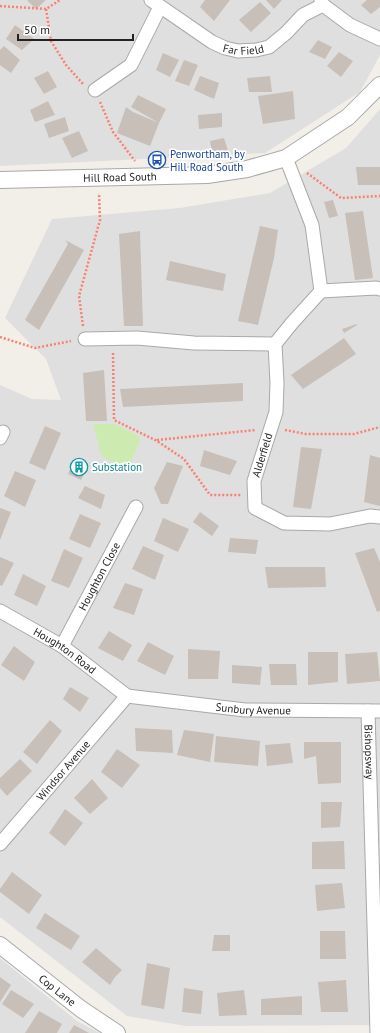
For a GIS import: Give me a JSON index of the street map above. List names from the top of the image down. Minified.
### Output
{"streets":{"street":["Far Field","Hill Road South","Alderfield","Houghton Close","Houghton Road","Sunbury Avenue","Bishopsway","Windsor Avenue","Cop Lane"]},"crossings":[["Houghton Close","Houghton Road"],["Houghton Road","Sunbury Avenue"],["Houghton Road","Windsor Avenue"],["Sunbury Avenue","Bishopsway"],["Sunbury Avenue","Windsor Avenue"]],"places":{"bus stop":["Penwortham, by Hill Road South"],"building":["Substation"]},"scale_bar":"50 m"}
